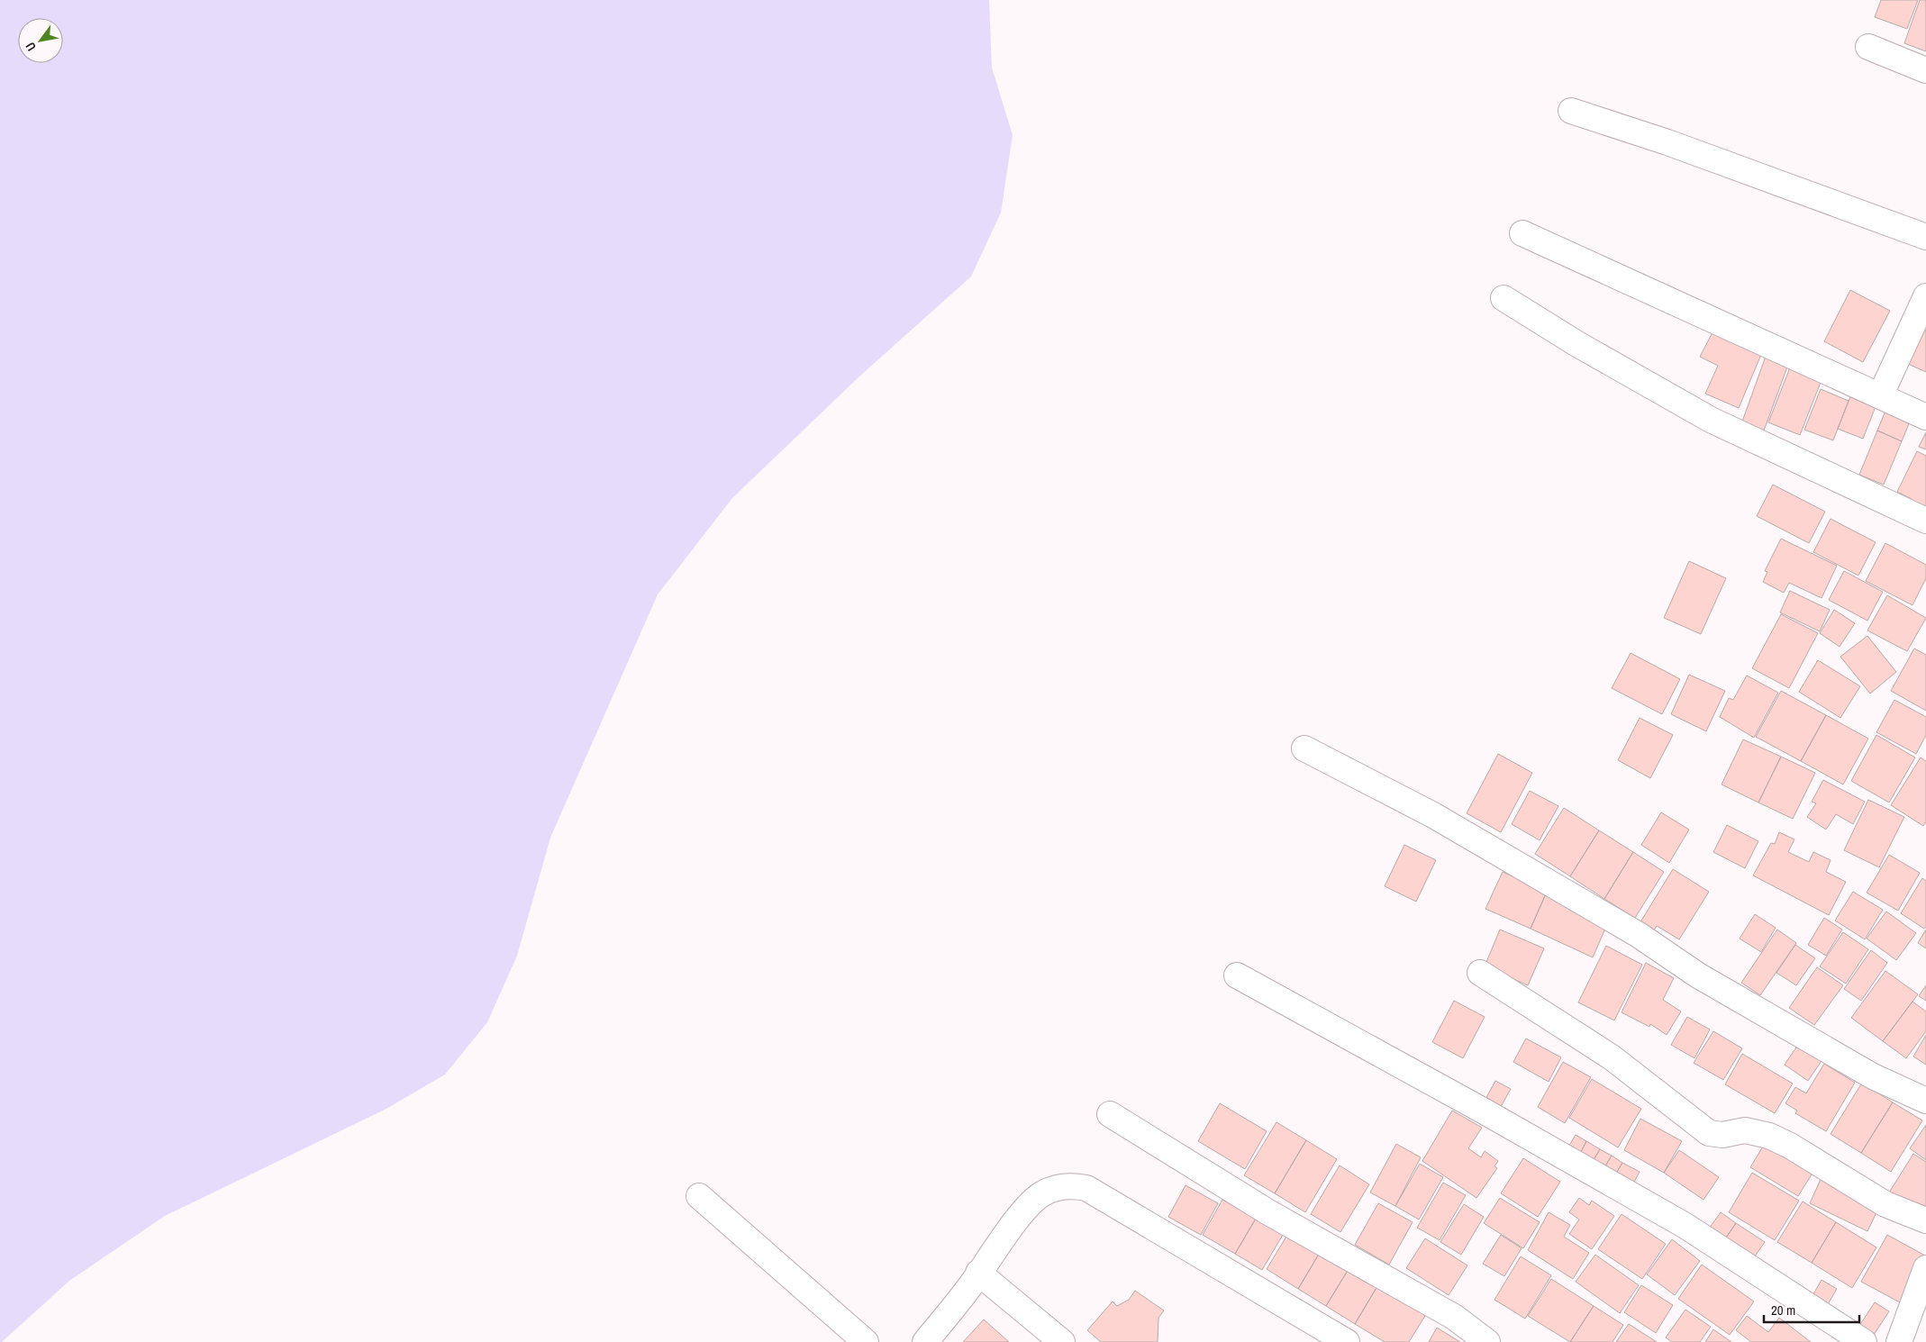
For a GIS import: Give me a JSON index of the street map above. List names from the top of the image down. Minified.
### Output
{"scale_bar":"20 m","north":"bottom left"}
